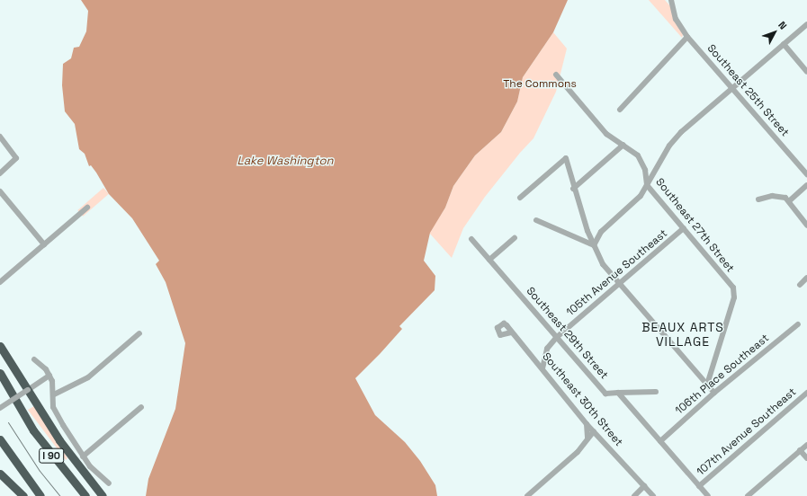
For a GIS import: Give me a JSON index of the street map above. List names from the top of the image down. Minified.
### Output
{"streets":{"highway":["I 90"],"street":["Southeast 25th Street","Southeast 27th Street","105th Avenue Southeast","Southeast 29th Street","106th Place Southeast","Southeast 30th Street","107th Avenue Southeast"]},"crossings":[["Southeast 27th Street","105th Avenue Southeast"],["105th Avenue Southeast","Southeast 29th Street"],["105th Avenue Southeast","Southeast 30th Street"]],"districts":["BEAUX ARTS VILLAGE"],"water":["Lake Washington"],"parks":["The Commons"],"north":"top right"}
